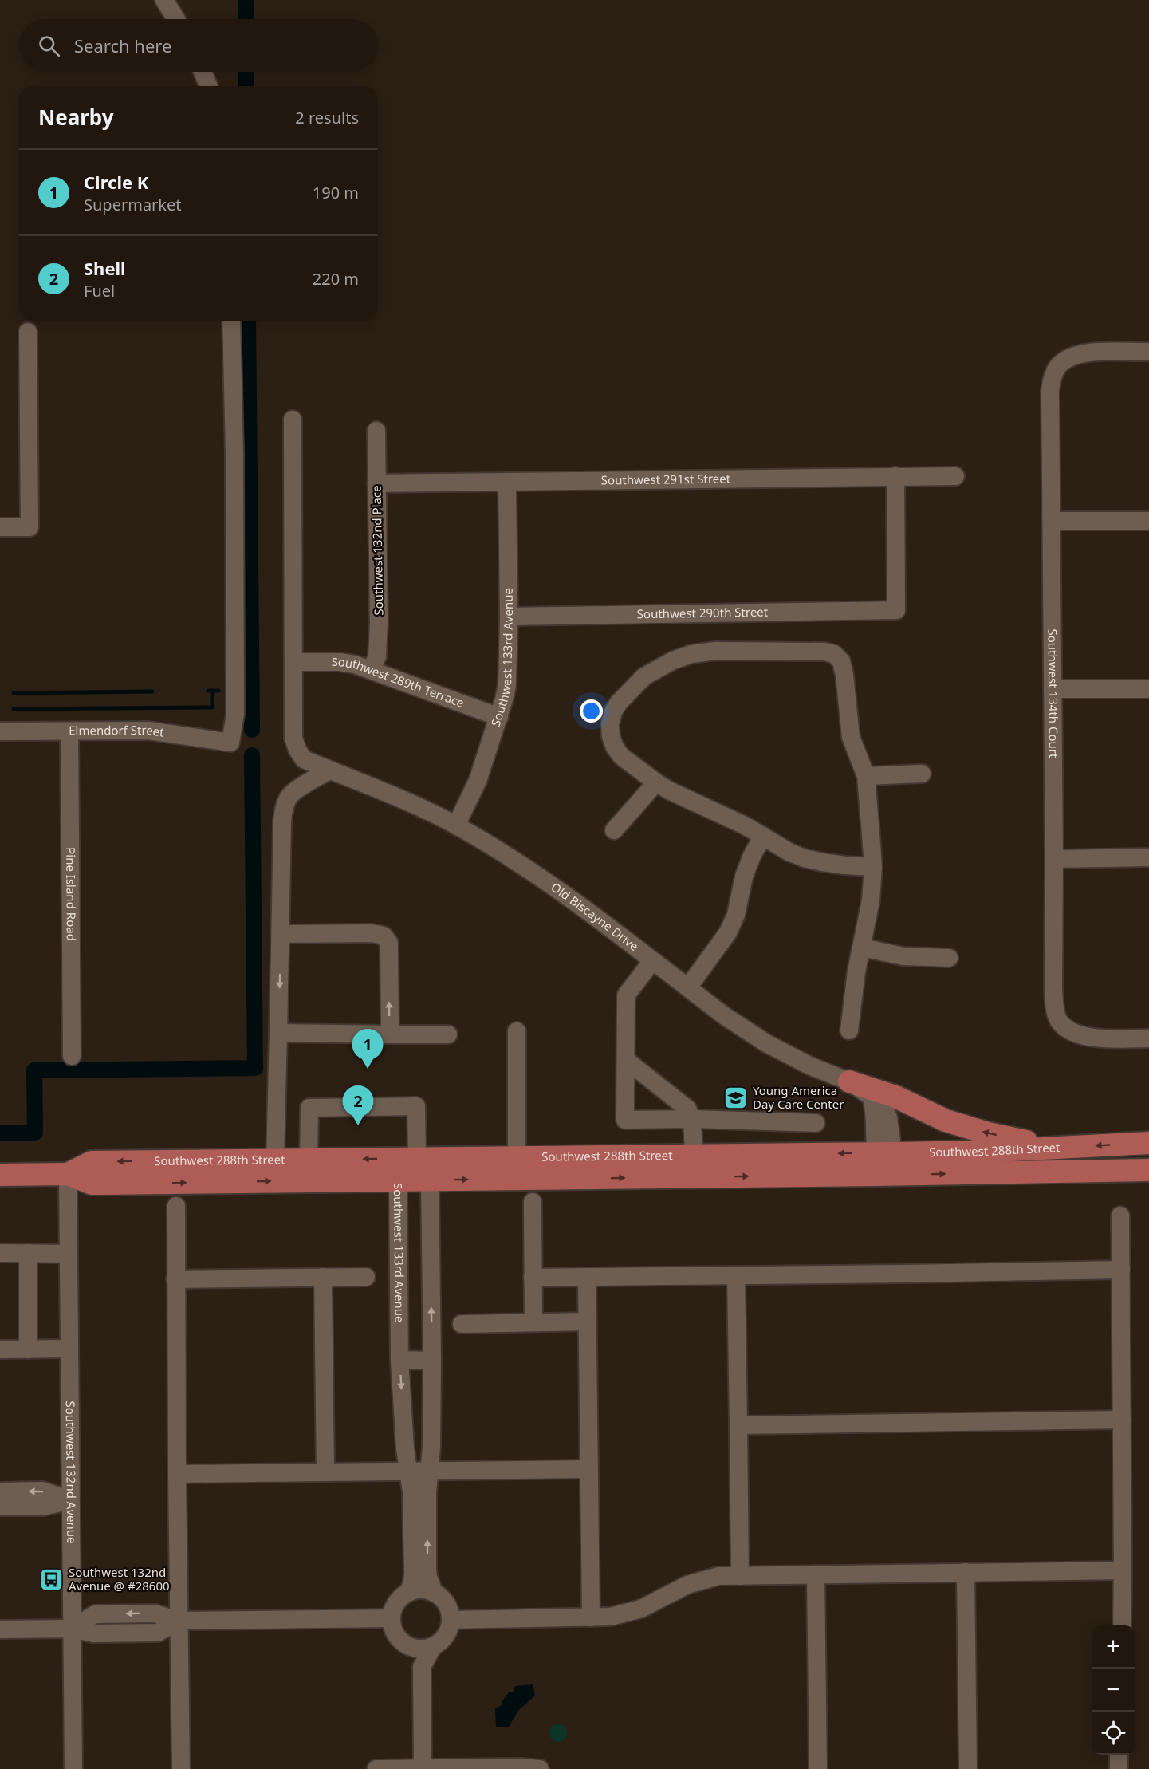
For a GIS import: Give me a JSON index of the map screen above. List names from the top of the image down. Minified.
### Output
{"streets":{"main road":["Southwest 288th Street"],"street":["Southwest 291st Street","Southwest 132nd Place","Southwest 290th Street","Southwest 133rd Avenue","Southwest 289th Terrace","Southwest 134th Court","Elmendorf Street","Pine Island Road","Old Biscayne Drive","Southwest 132nd Avenue"]},"crossings":[["Southwest 291st Street","Southwest 132nd Place"],["Southwest 291st Street","Southwest 290th Street"],["Southwest 291st Street","Southwest 133rd Avenue"],["Southwest 132nd Place","Southwest 289th Terrace"],["Southwest 290th Street","Southwest 133rd Avenue"],["Southwest 133rd Avenue","Southwest 289th Terrace"],["Southwest 133rd Avenue","Old Biscayne Drive"],["Southwest 133rd Avenue","Southwest 288th Street"],["Southwest 289th Terrace","Old Biscayne Drive"],["Elmendorf Street","Pine Island Road"],["Old Biscayne Drive","Southwest 288th Street"],["Southwest 288th Street","Southwest 132nd Avenue"]],"places":{"school or university":["Young America Day Care Center"],"bus stop":["Southwest 132nd Avenue @ #28600"]},"page":{"search":"Search here","heading":["Nearby","2 results"],"list":[{"mark":"1","name":"Circle K","note":"Supermarket","value":"190 m"},{"mark":"2","name":"Shell","note":"Fuel","value":"220 m"}],"pins":["1","2"],"map_buttons":["+","−"]}}
